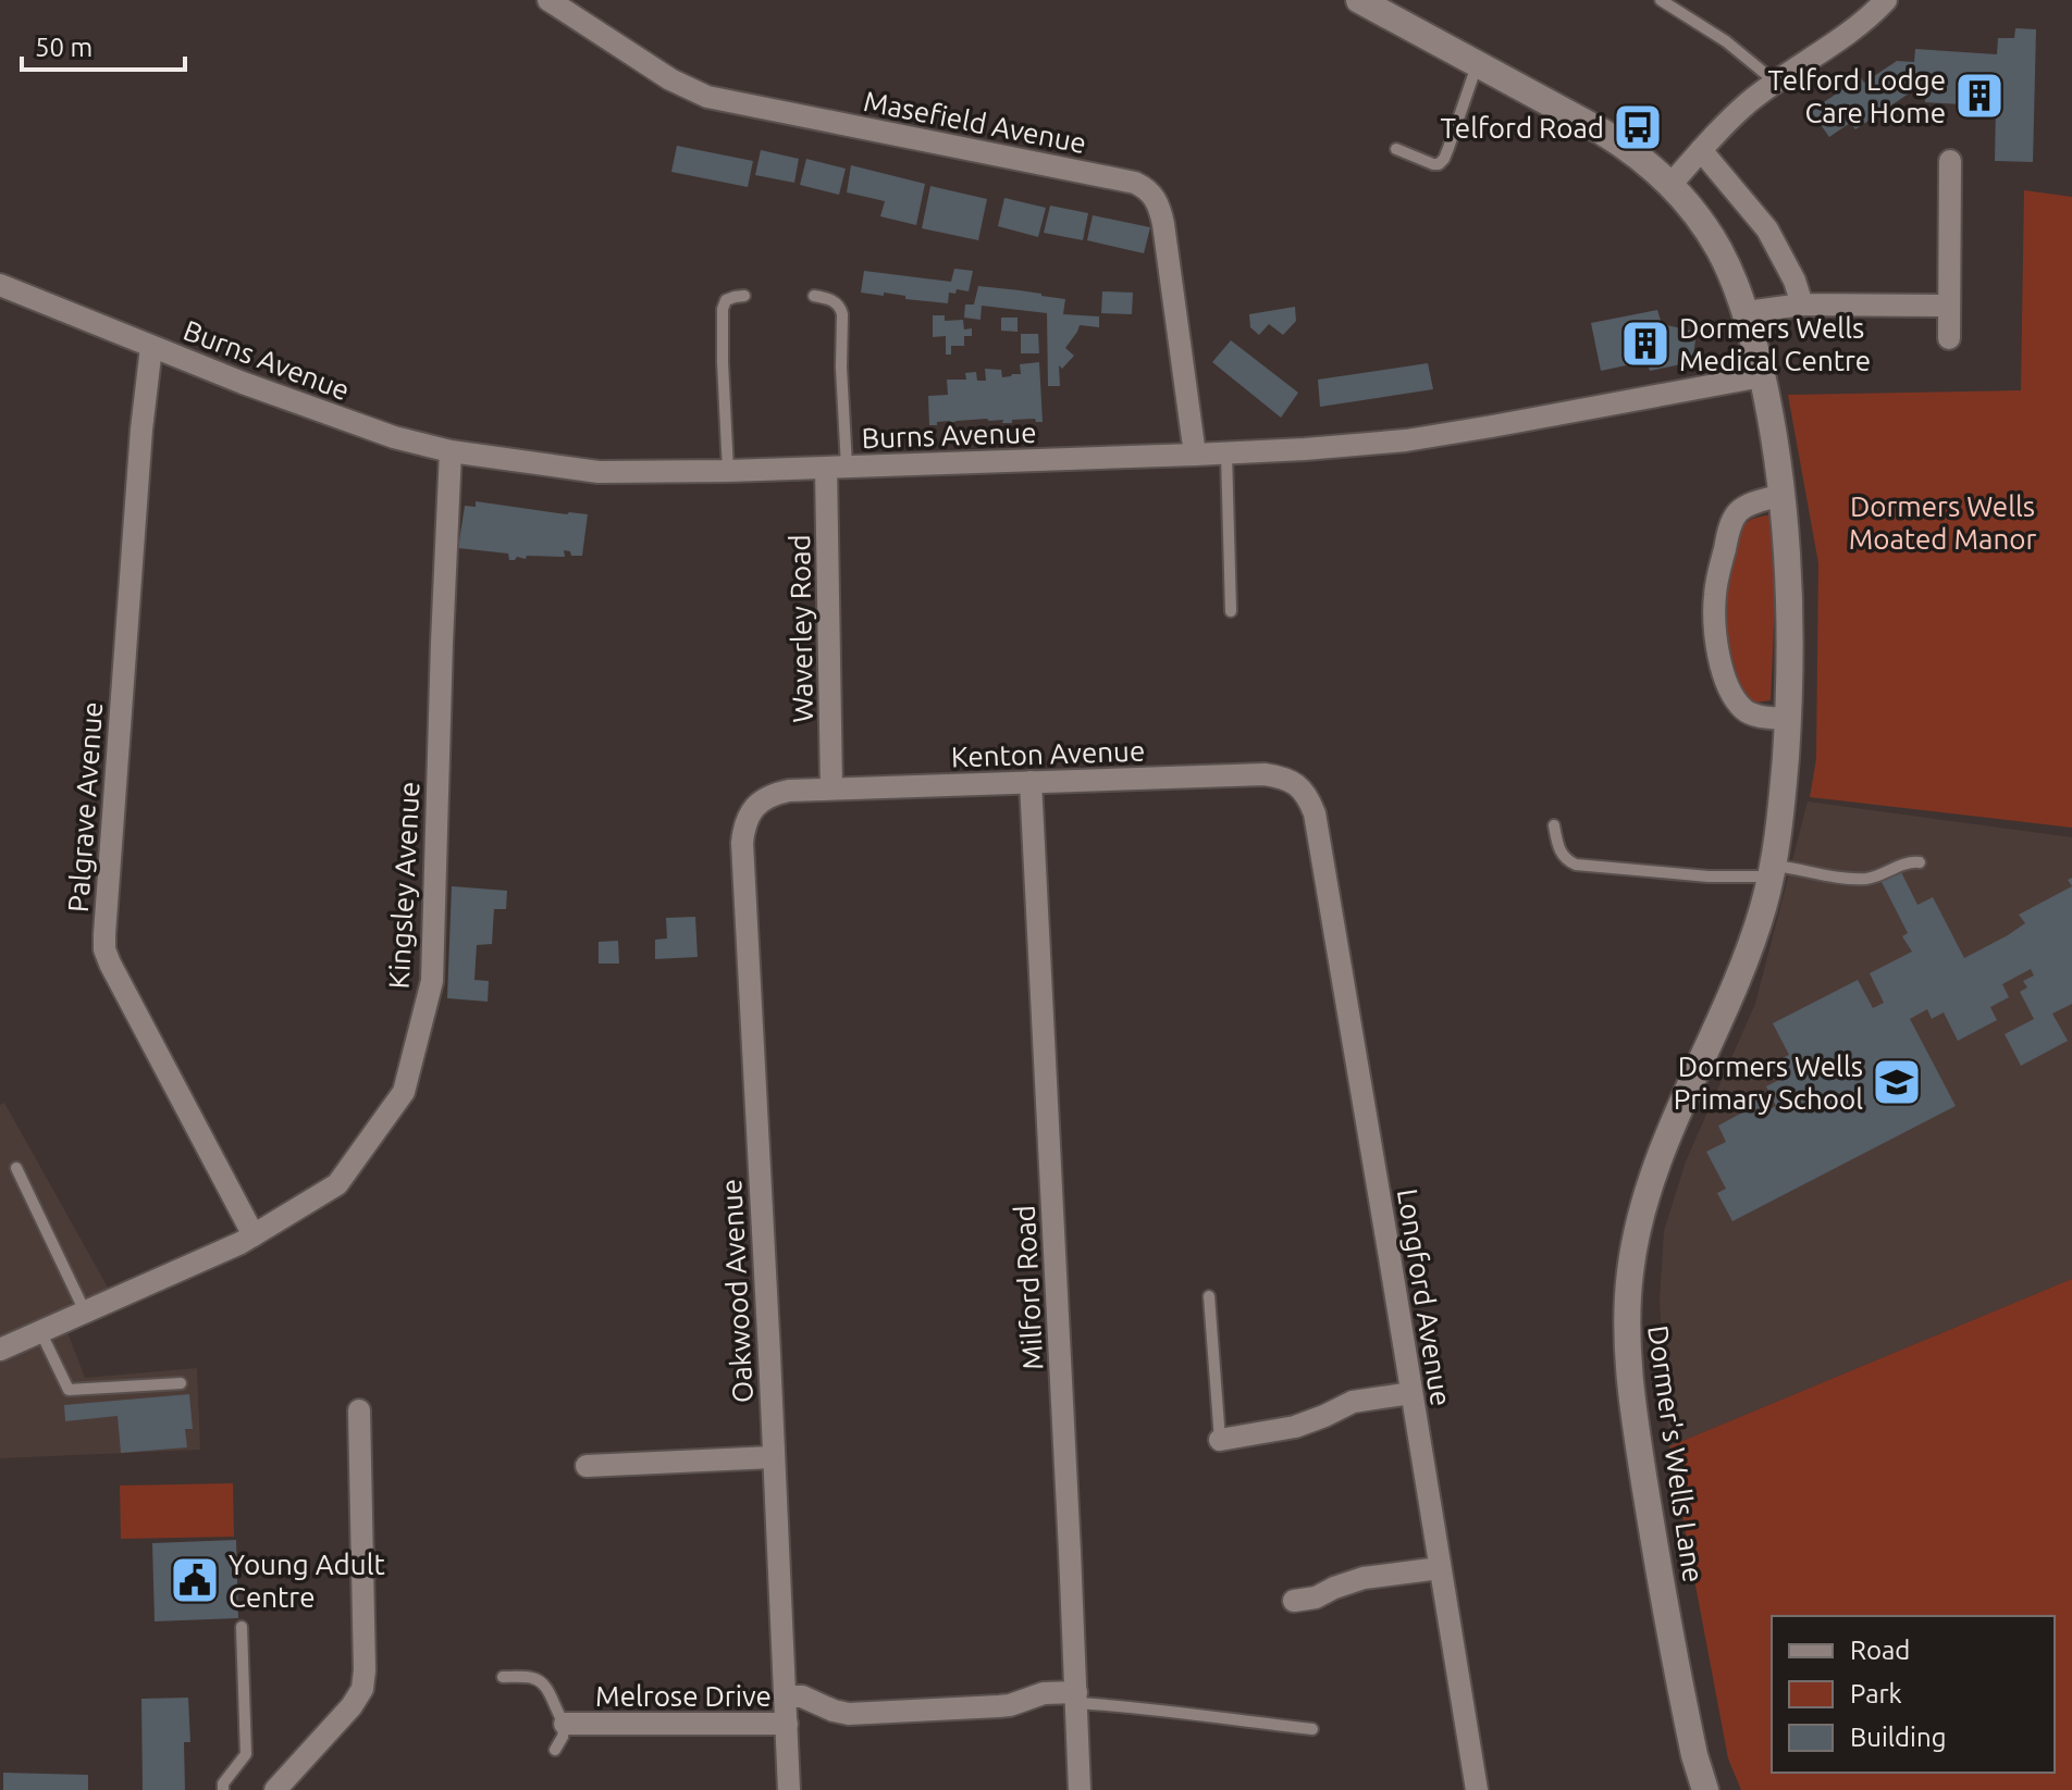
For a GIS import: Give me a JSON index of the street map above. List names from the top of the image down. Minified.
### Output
{"streets":{"street":["Masefield Avenue","Burns Avenue","Waverley Road","Kenton Avenue","Palgrave Avenue","Kingsley Avenue","Milford Road","Oakwood Avenue","Longford Avenue","Dormer's Wells Lane","Melrose Drive"]},"crossings":[["Masefield Avenue","Burns Avenue"],["Burns Avenue","Waverley Road"],["Burns Avenue","Palgrave Avenue"],["Burns Avenue","Kingsley Avenue"],["Burns Avenue","Dormer's Wells Lane"],["Waverley Road","Kenton Avenue"],["Kenton Avenue","Milford Road"],["Kenton Avenue","Oakwood Avenue"],["Kenton Avenue","Longford Avenue"],["Palgrave Avenue","Kingsley Avenue"],["Oakwood Avenue","Melrose Drive"]],"parks":["Dormers Wells Moated Manor"],"places":{"building":["Telford Lodge Care Home","Dormers Wells Medical Centre"],"bus stop":["Telford Road"],"school or university":["Dormers Wells Primary School"],"public building":["Young Adult Centre"]},"legend":["Road","Park","Building"],"scale_bar":"50 m"}
